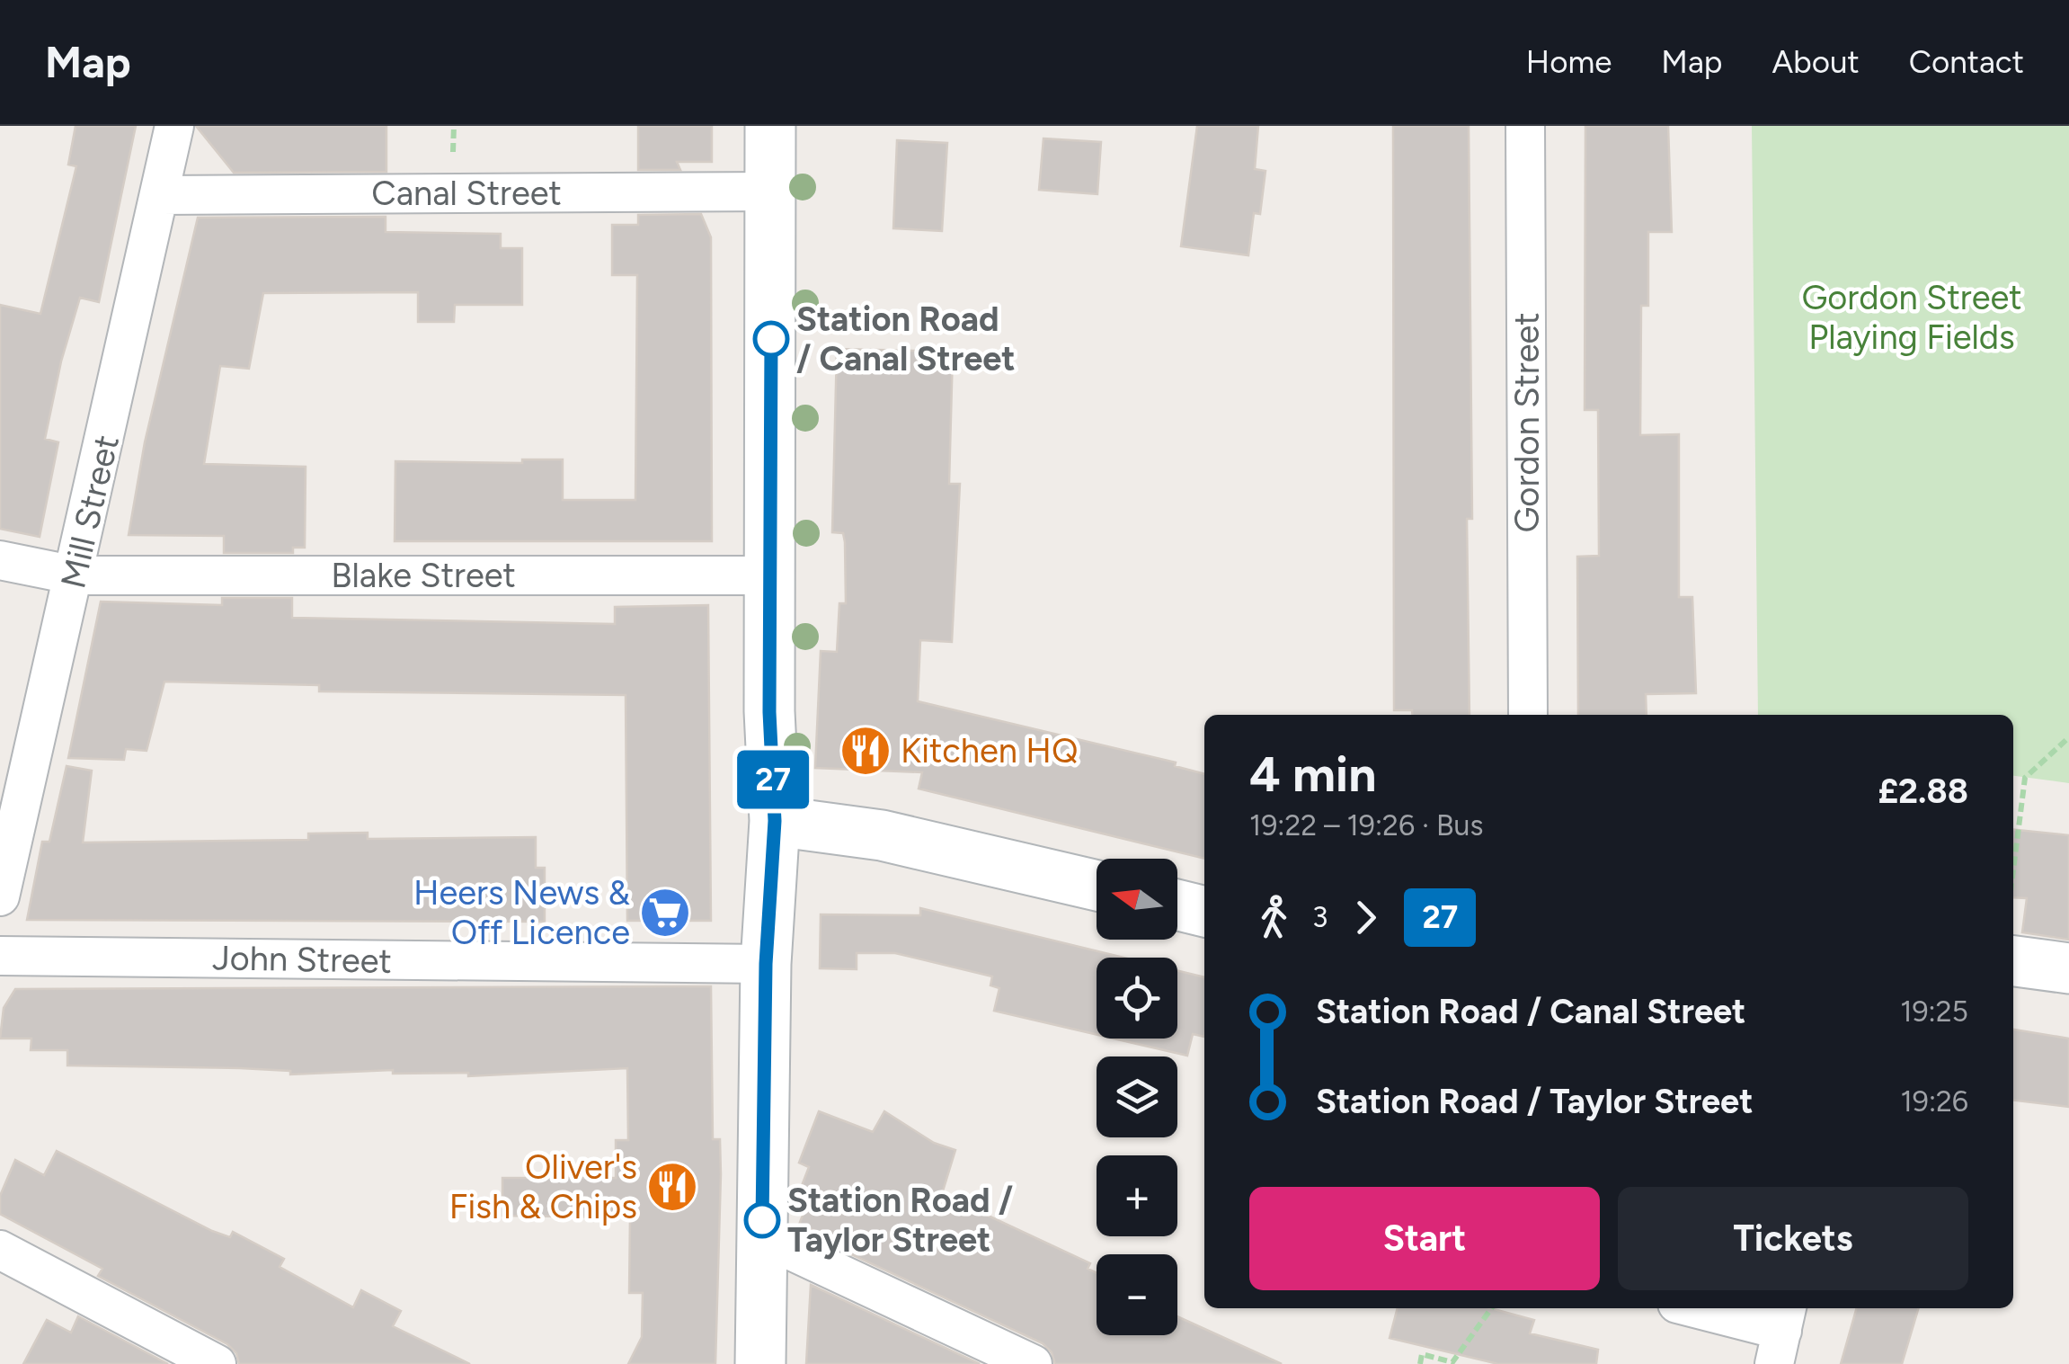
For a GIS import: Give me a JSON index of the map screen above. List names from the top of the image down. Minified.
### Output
{"streets":{"street":["Canal Street","Gordon Street","Mill Street","Blake Street","John Street"]},"crossings":[["Canal Street","Mill Street"],["Mill Street","Blake Street"]],"parks":["Gordon Street Playing Fields"],"places":{"other":["Station Road / Canal Street","Station Road / Taylor Street"],"restaurant":["Kitchen HQ","Oliver's Fish & Chips"],"supermarket":["Heers News & Off Licence"]},"lines":["bus line 27"],"north":"left","page":{"header":"Map","nav":["Home","Map","About","Contact"],"on_map":"27","heading":["4 min","19:22 – 19:26 · Bus","£2.88"],"map_buttons":["+","−"],"legs":["3","27"],"list":[{"name":"Station Road / Canal Street","value":"19:25"},{"name":"Station Road / Taylor Street","value":"19:26"}],"buttons":["Start","Tickets"]}}
